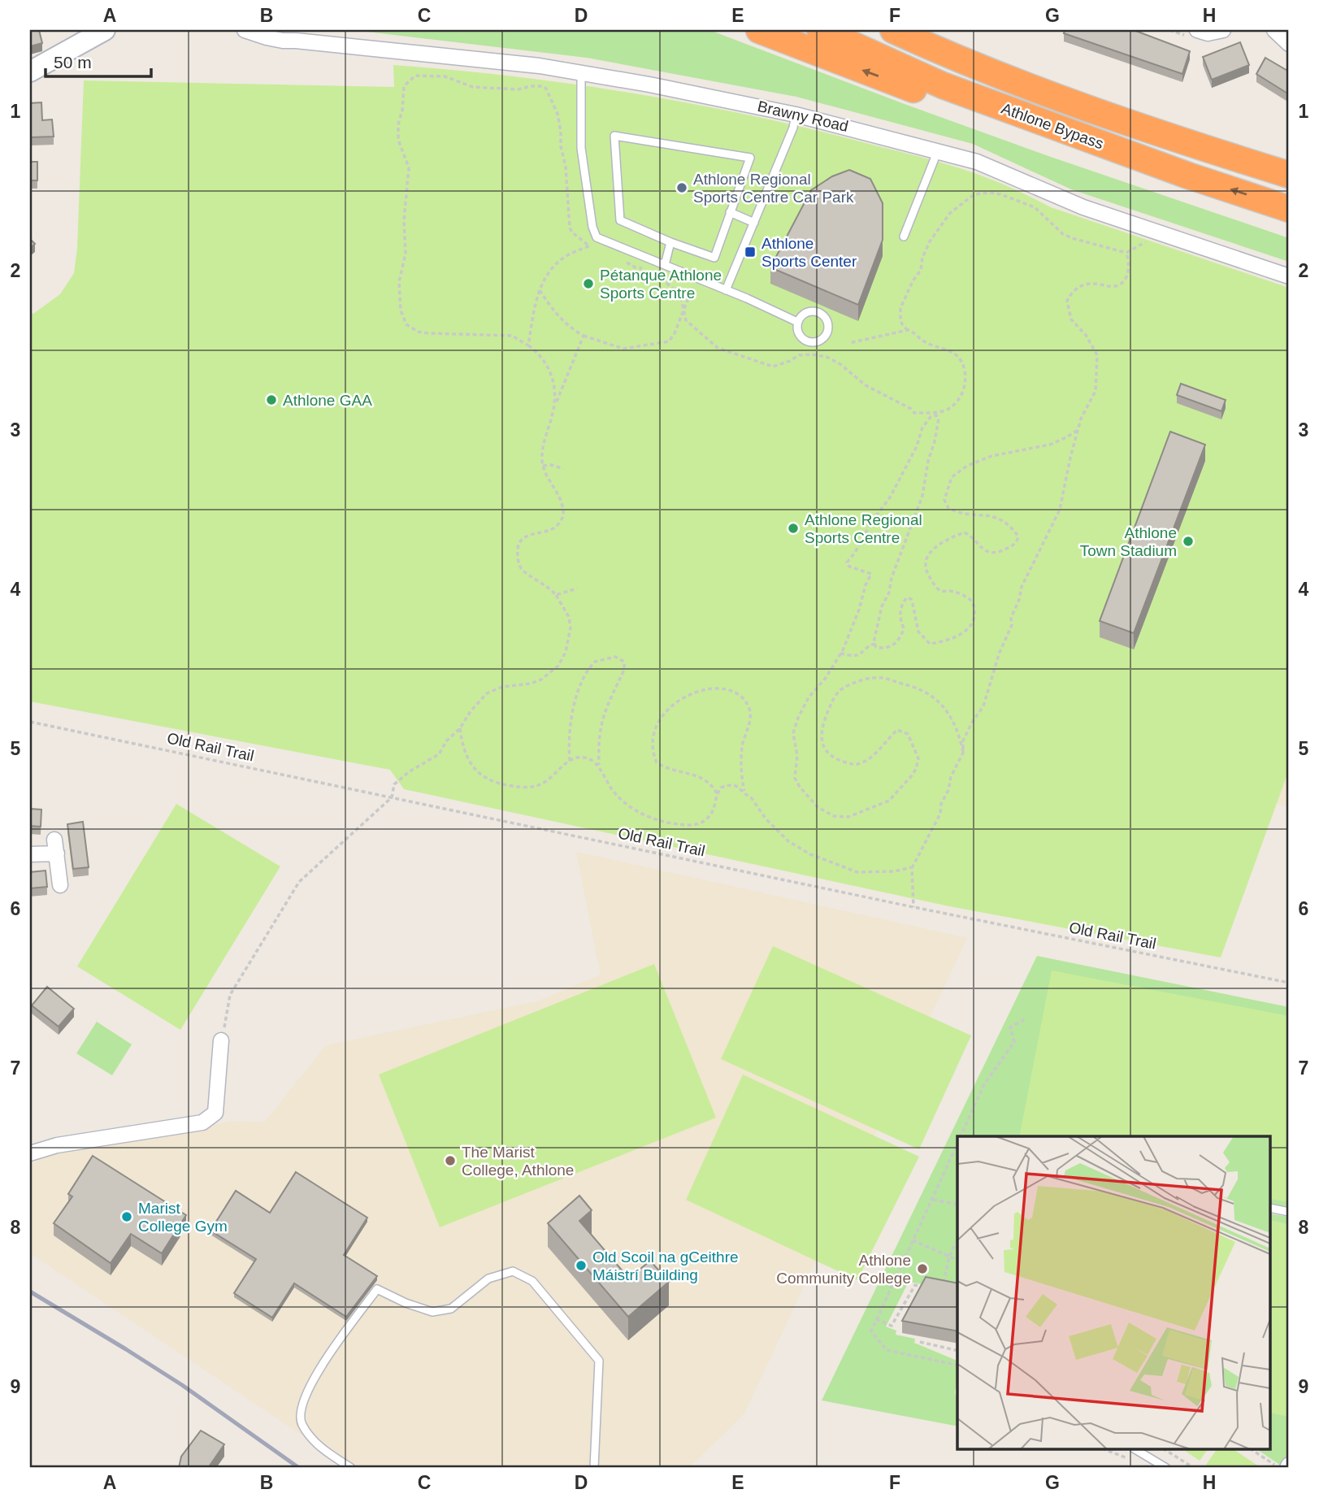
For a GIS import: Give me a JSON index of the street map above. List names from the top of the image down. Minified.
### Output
{"streets":{"highway":["Athlone Bypass"],"street":["Brawny Road"],"path":["Old Rail Trail"]},"places":{"other":["Athlone Regional Sports Centre Car Park","Pétanque Athlone Sports Centre","Athlone GAA","Athlone Regional Sports Centre","Athlone Town Stadium","The Marist College, Athlone","Marist College Gym","Old Scoil na gCeithre Máistrí Building","Athlone Community College"],"transit":["Athlone Sports Center"]},"scale_bar":"50 m","grid":{"columns":["A","B","C","D","E","F","G","H"],"rows":["1","2","3","4","5","6","7","8","9"]}}
